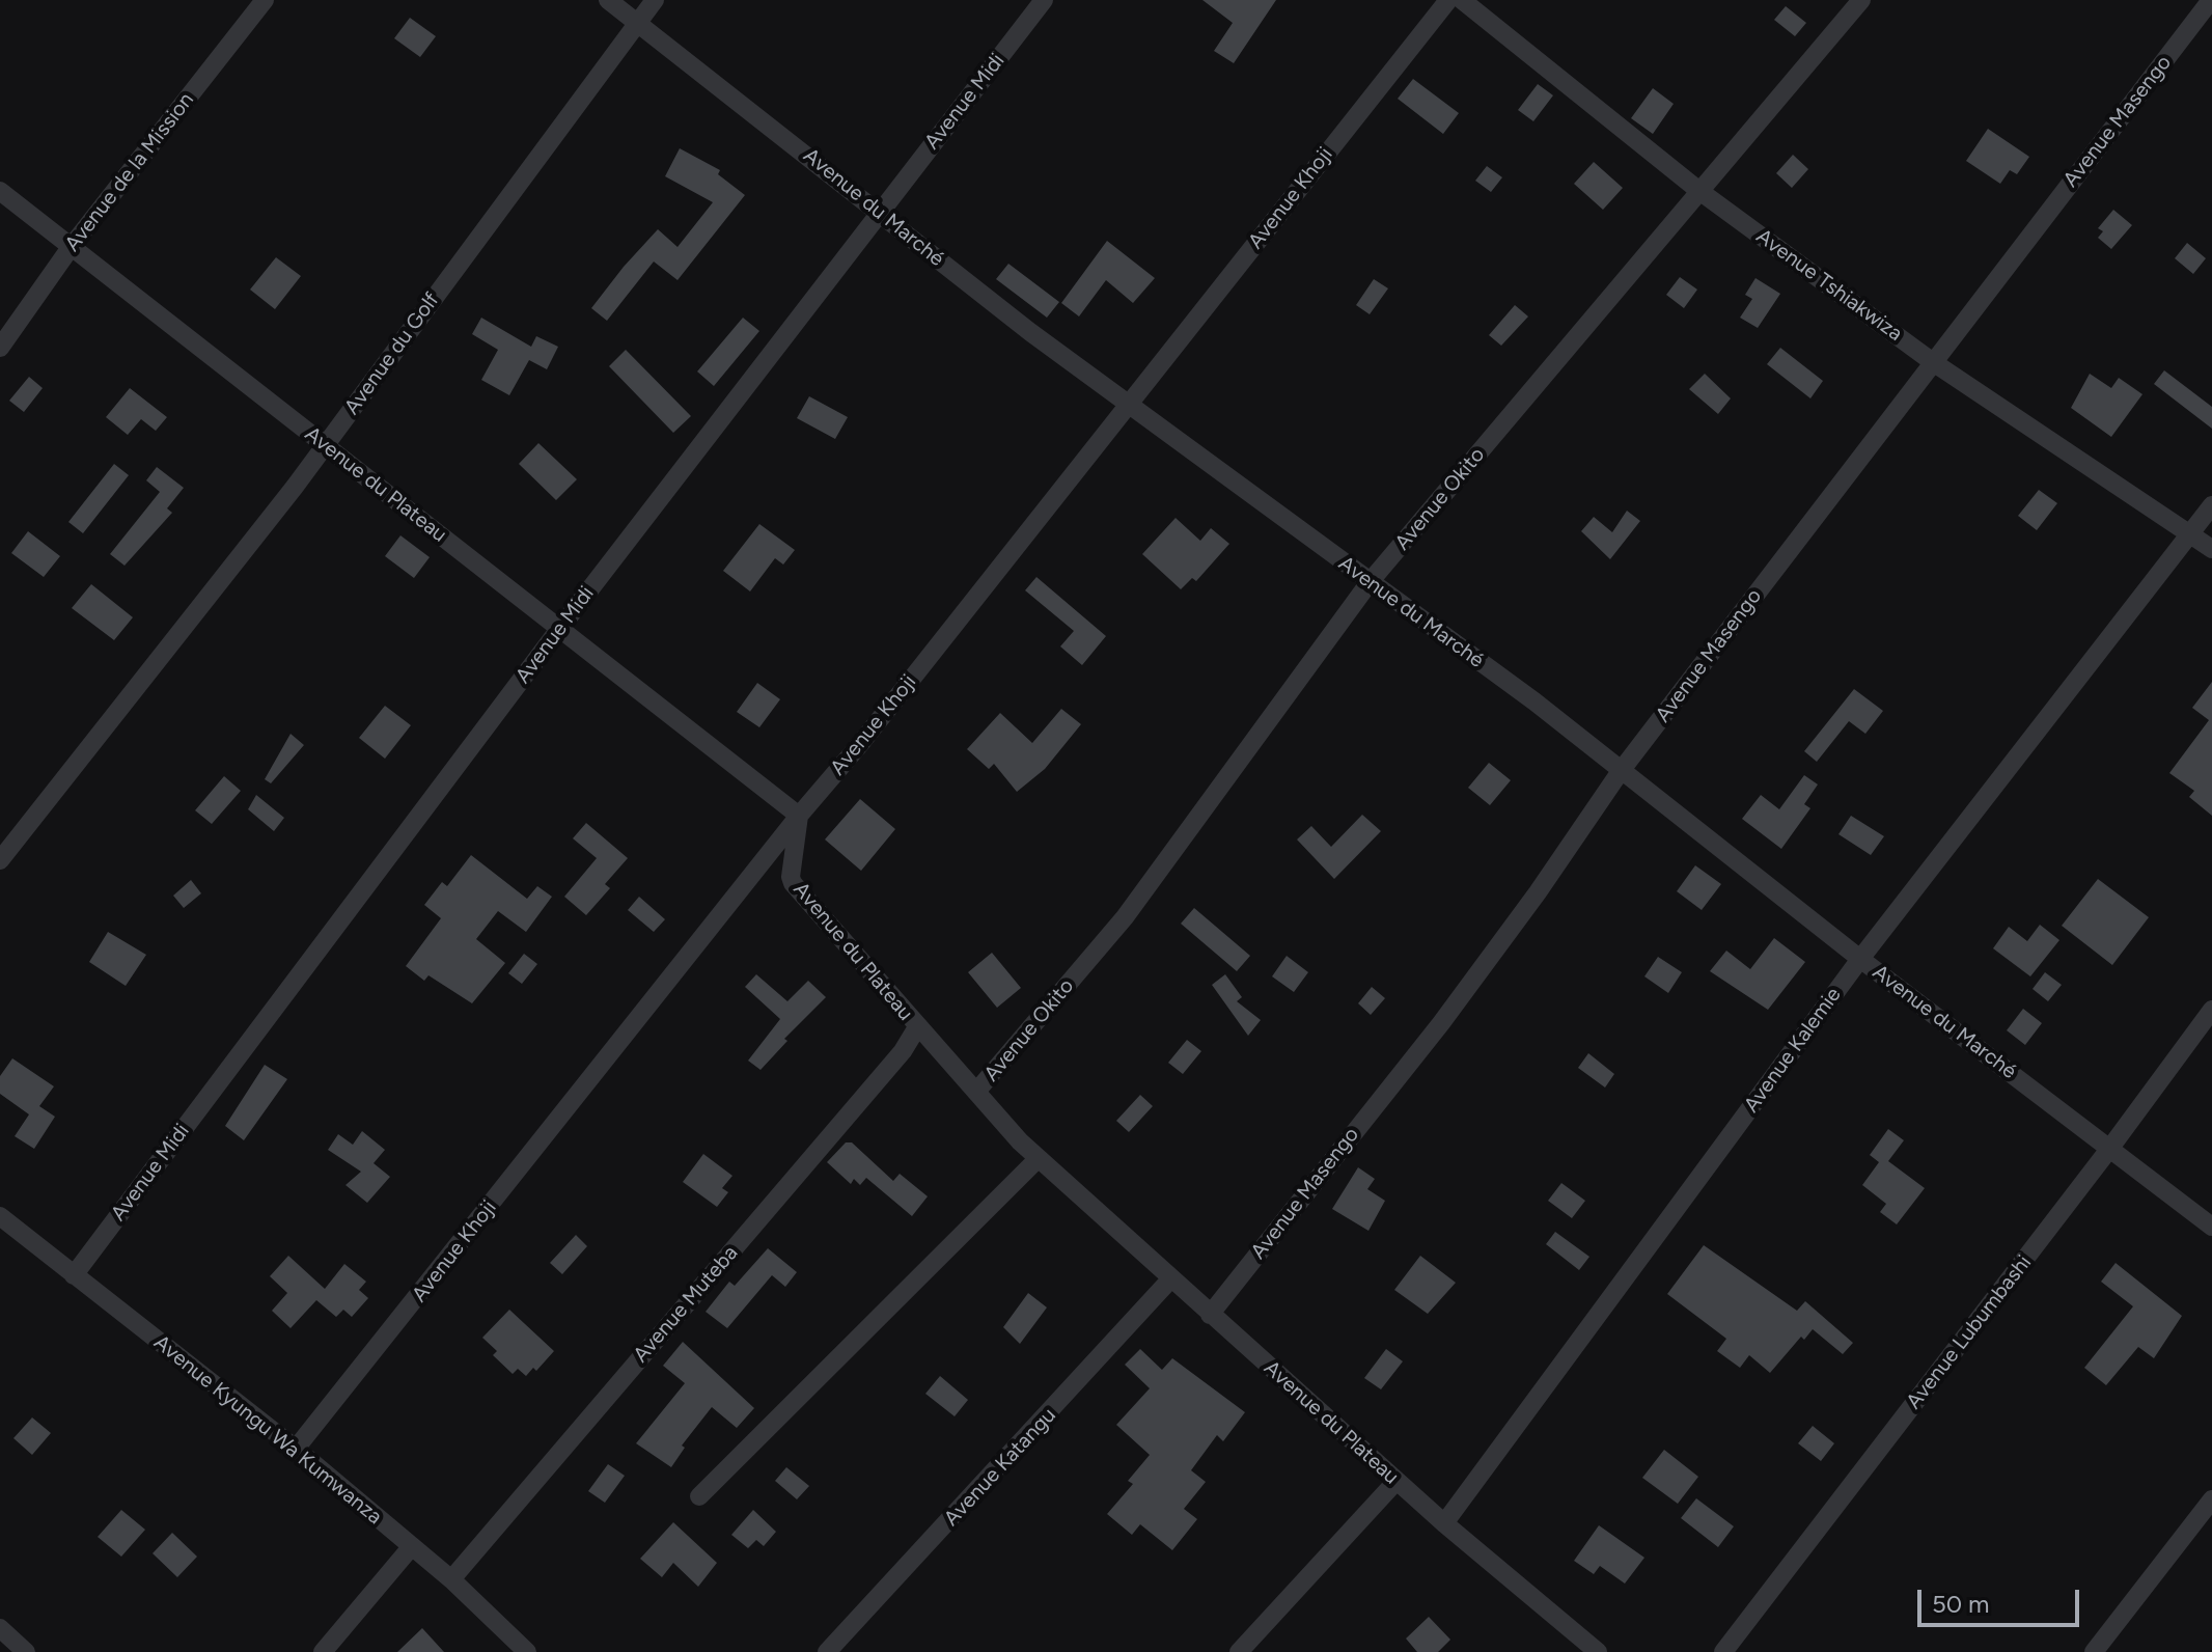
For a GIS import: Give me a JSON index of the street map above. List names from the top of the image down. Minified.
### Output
{"streets":{"street":["Avenue Midi","Avenue Masengo","Avenue de la Mission","Avenue Khoji","Avenue du Marché","Avenue Tshiakwiza","Avenue du Golf","Avenue du Plateau","Avenue Okito","Avenue Kalemie","Avenue Muteba","Avenue Lubumbashi","Avenue Kyungu Wa Kumwanza","Avenue Katangu"]},"crossings":[["Avenue Midi","Avenue du Marché"],["Avenue Midi","Avenue du Plateau"],["Avenue Midi","Avenue Kyungu Wa Kumwanza"],["Avenue Masengo","Avenue du Marché"],["Avenue Masengo","Avenue Tshiakwiza"],["Avenue Masengo","Avenue du Plateau"],["Avenue de la Mission","Avenue du Plateau"],["Avenue Khoji","Avenue du Marché"],["Avenue Khoji","Avenue du Plateau"],["Avenue Khoji","Avenue Kyungu Wa Kumwanza"],["Avenue du Marché","Avenue du Golf"],["Avenue du Marché","Avenue Okito"],["Avenue du Marché","Avenue Kalemie"],["Avenue du Marché","Avenue Lubumbashi"],["Avenue Tshiakwiza","Avenue Okito"],["Avenue Tshiakwiza","Avenue Kalemie"],["Avenue du Golf","Avenue du Plateau"],["Avenue du Plateau","Avenue Okito"],["Avenue du Plateau","Avenue Kalemie"],["Avenue du Plateau","Avenue Muteba"],["Avenue du Plateau","Avenue Katangu"],["Avenue Muteba","Avenue Kyungu Wa Kumwanza"]],"scale_bar":"50 m"}
